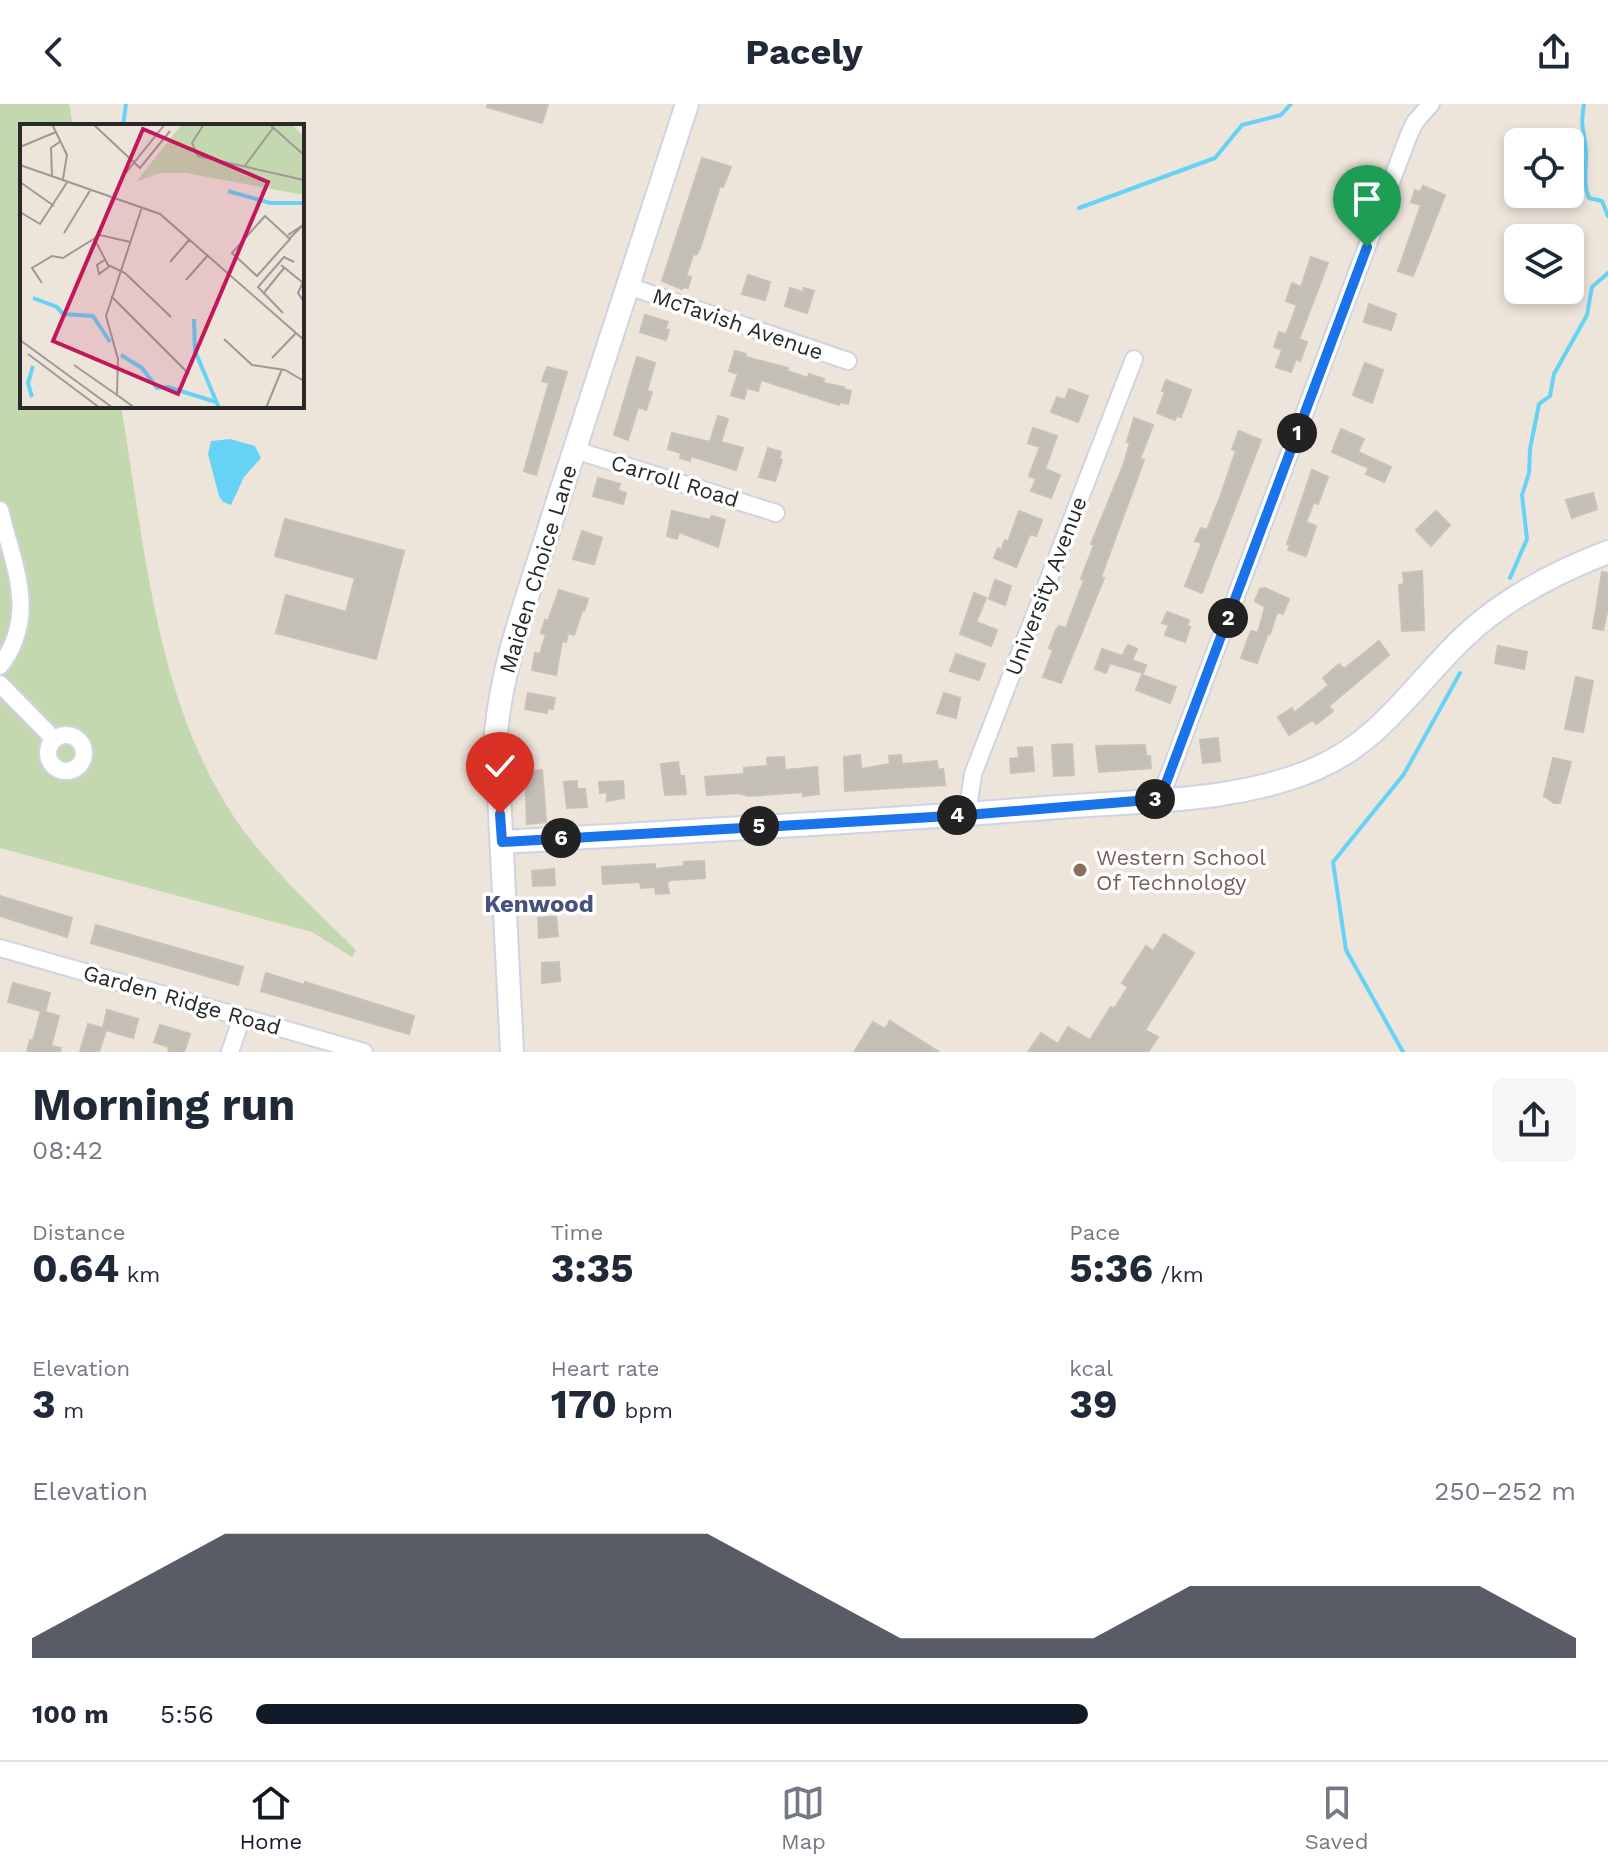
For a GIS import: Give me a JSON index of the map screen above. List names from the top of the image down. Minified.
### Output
{"streets":{"street":["McTavish Avenue","Carroll Road","Maiden Choice Lane","University Avenue","Garden Ridge Road"]},"crossings":[["McTavish Avenue","Maiden Choice Lane"],["Carroll Road","Maiden Choice Lane"]],"districts":["Kenwood"],"places":["Western School Of Technology"],"page":{"header":"Pacely","pins":["1","2","3","4","5","6"],"heading":["Morning run","08:42"],"stats":[["Distance","0.64 km"],["Time","3:35"],["Pace","5:36 /km"],["Elevation","3 m"],["Heart rate","170 bpm"],["kcal","39"]],"chart":["Elevation","250–252 m"],"list":[{"name":"100 m","note":"5:56"}],"tabs":["Home","Map","Saved"]}}
